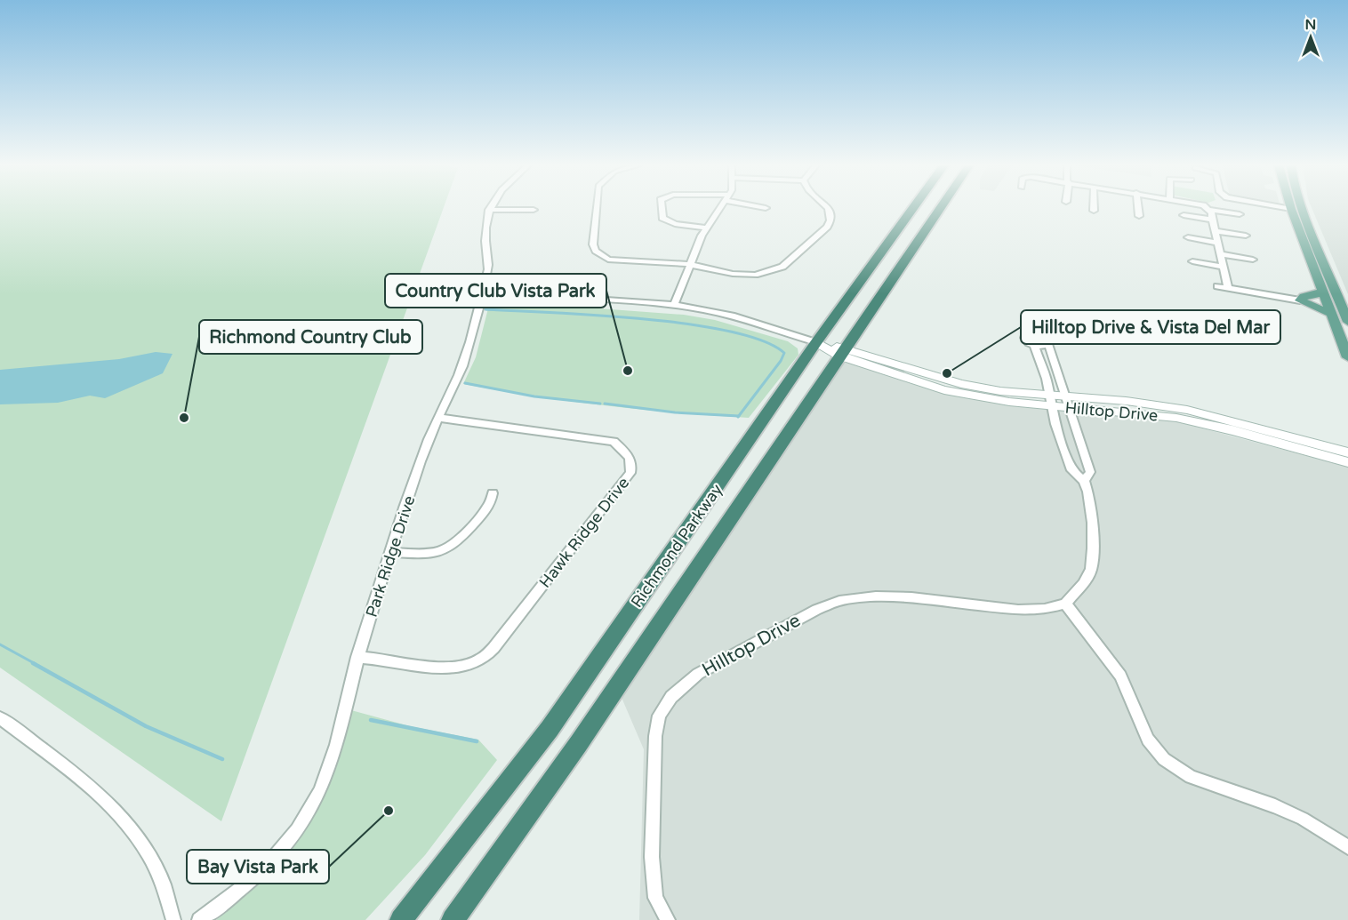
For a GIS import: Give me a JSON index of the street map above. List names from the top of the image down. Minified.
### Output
{"streets":{"highway":["Richmond Parkway"],"main road":["Hilltop Drive"],"street":["Hawk Ridge Drive","Park Ridge Drive"]},"crossings":[["Hilltop Drive","Richmond Parkway"],["Hilltop Drive","Park Ridge Drive"],["Hawk Ridge Drive","Park Ridge Drive"]],"places":["Country Club Vista Park","Hilltop Drive & Vista Del Mar","Richmond Country Club","Bay Vista Park"],"north":"top"}
